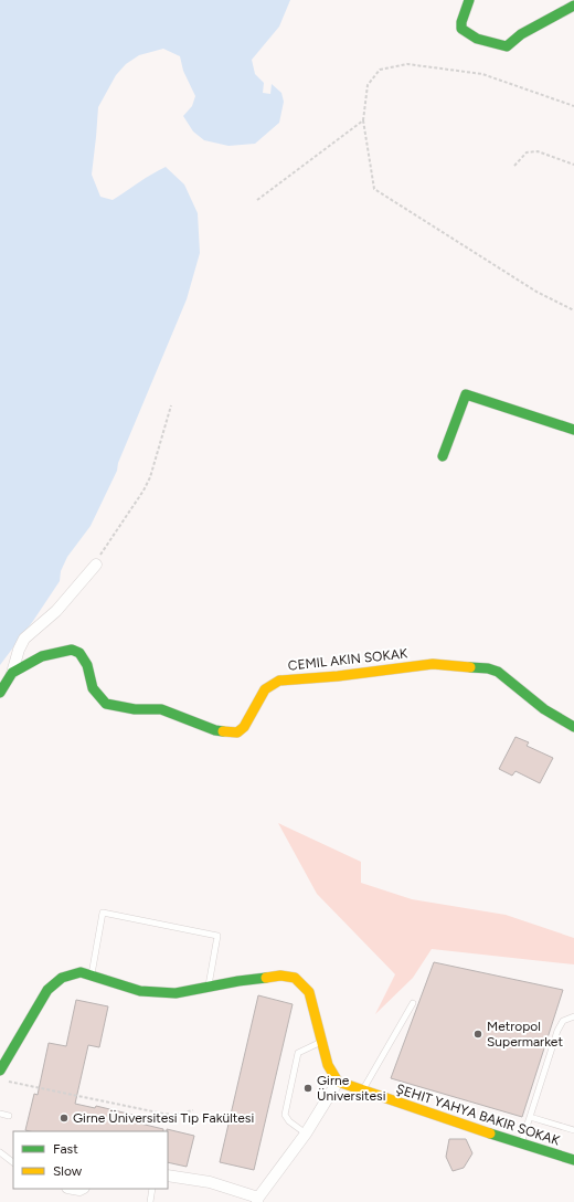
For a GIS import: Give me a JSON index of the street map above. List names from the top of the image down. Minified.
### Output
{"streets":{"street":["CEMIL AKIN SOKAK"]},"places":["Metropol Supermarket","Girne Üniversitesi","Girne Üniversitesi Tıp Fakültesi"],"legend":["Fast","Slow"]}
